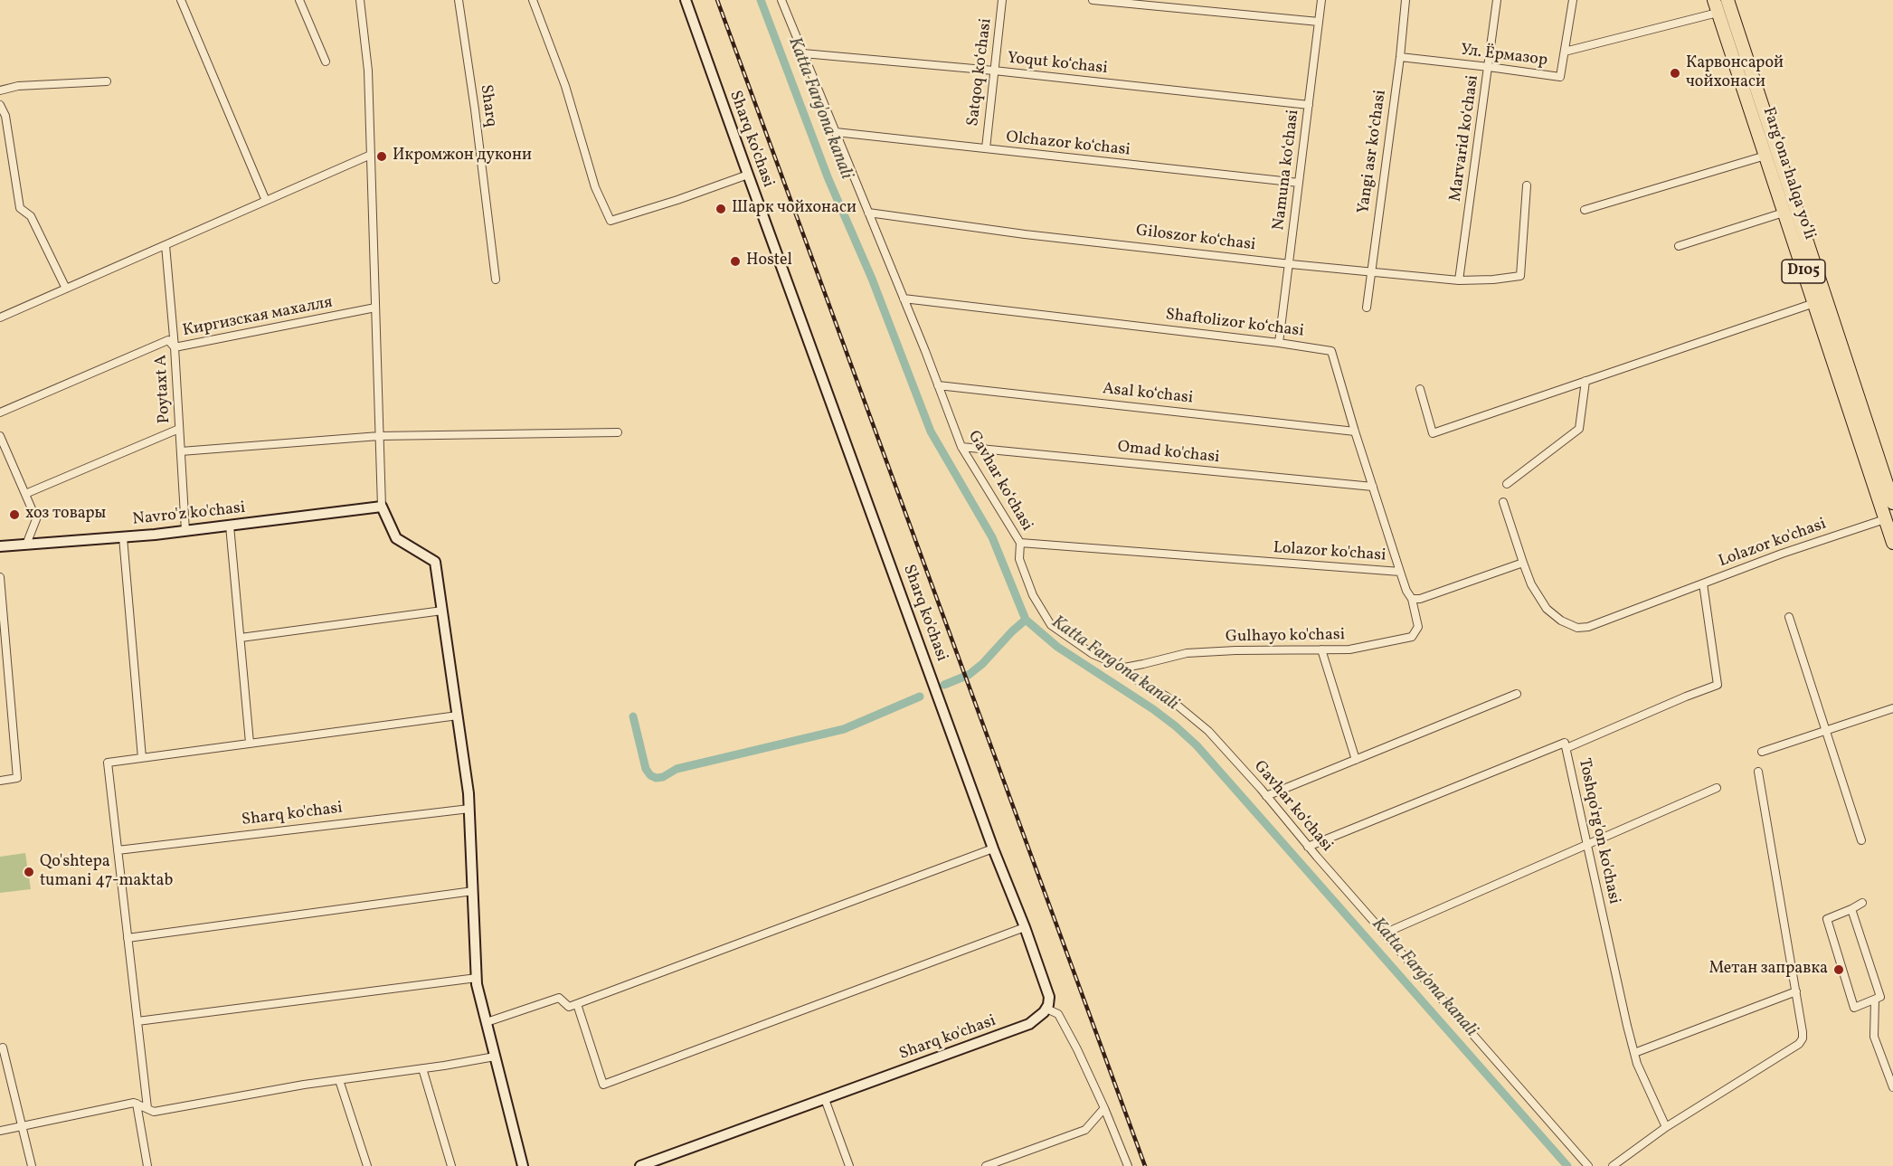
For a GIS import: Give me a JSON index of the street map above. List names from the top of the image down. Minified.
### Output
{"streets":{"highway":["Farg‘ona halqa yo‘li","D105"],"main road":["Sharq ko'chasi","Navro'z ko'chasi"],"street":["Ул. Ёрмазор","Yoqut koʻchasi","Satqoq koʻchasi","Sharq","Marvarid koʻchasi","Olchazor koʻchasi","Yangi asr koʻchasi","Namuna koʻchasi","Giloszor koʻchasi","Киргизская махалля","Shaftolizor koʻchasi","Poytaxt A","Asal koʻchasi","Omad ko'chasi","Gavhar koʻchasi","Lolazor ko'chasi","Gulhayo ko'chasi","Toshqo'rg'on ko'chasi"]},"crossings":[["Ул. Ёрмазор","Marvarid koʻchasi"],["Ул. Ёрмазор","Yangi asr koʻchasi"],["Yoqut koʻchasi","Satqoq koʻchasi"],["Yoqut koʻchasi","Namuna koʻchasi"],["Yoqut koʻchasi","Gavhar koʻchasi"],["Satqoq koʻchasi","Olchazor koʻchasi"],["Marvarid koʻchasi","Giloszor koʻchasi"],["Olchazor koʻchasi","Namuna koʻchasi"],["Olchazor koʻchasi","Gavhar koʻchasi"],["Yangi asr koʻchasi","Giloszor koʻchasi"],["Namuna koʻchasi","Giloszor koʻchasi"],["Namuna koʻchasi","Shaftolizor koʻchasi"],["Farg‘ona halqa yo‘li","Lolazor ko'chasi"],["Giloszor koʻchasi","Gavhar koʻchasi"],["Киргизская махалля","Poytaxt A"],["Shaftolizor koʻchasi","Asal koʻchasi"],["Shaftolizor koʻchasi","Omad ko'chasi"],["Shaftolizor koʻchasi","Gavhar koʻchasi"],["Shaftolizor koʻchasi","Lolazor ko'chasi"],["Poytaxt A","Navro'z ko'chasi"],["Asal koʻchasi","Gavhar koʻchasi"],["Omad ko'chasi","Gavhar koʻchasi"],["Gavhar koʻchasi","Lolazor ko'chasi"],["Gavhar koʻchasi","Gulhayo ko'chasi"],["Gavhar koʻchasi","Toshqo'rg'on ko'chasi"],["Lolazor ko'chasi","Gulhayo ko'chasi"]],"water":["Katta Farg'ona kanali"],"places":["Карвонсарой чойхонаси","Икромжон дукони","Шарк чойхонаси","Hostel","хоз товары","Qo'shtepa tumani 47-maktab","Метан заправка"]}
